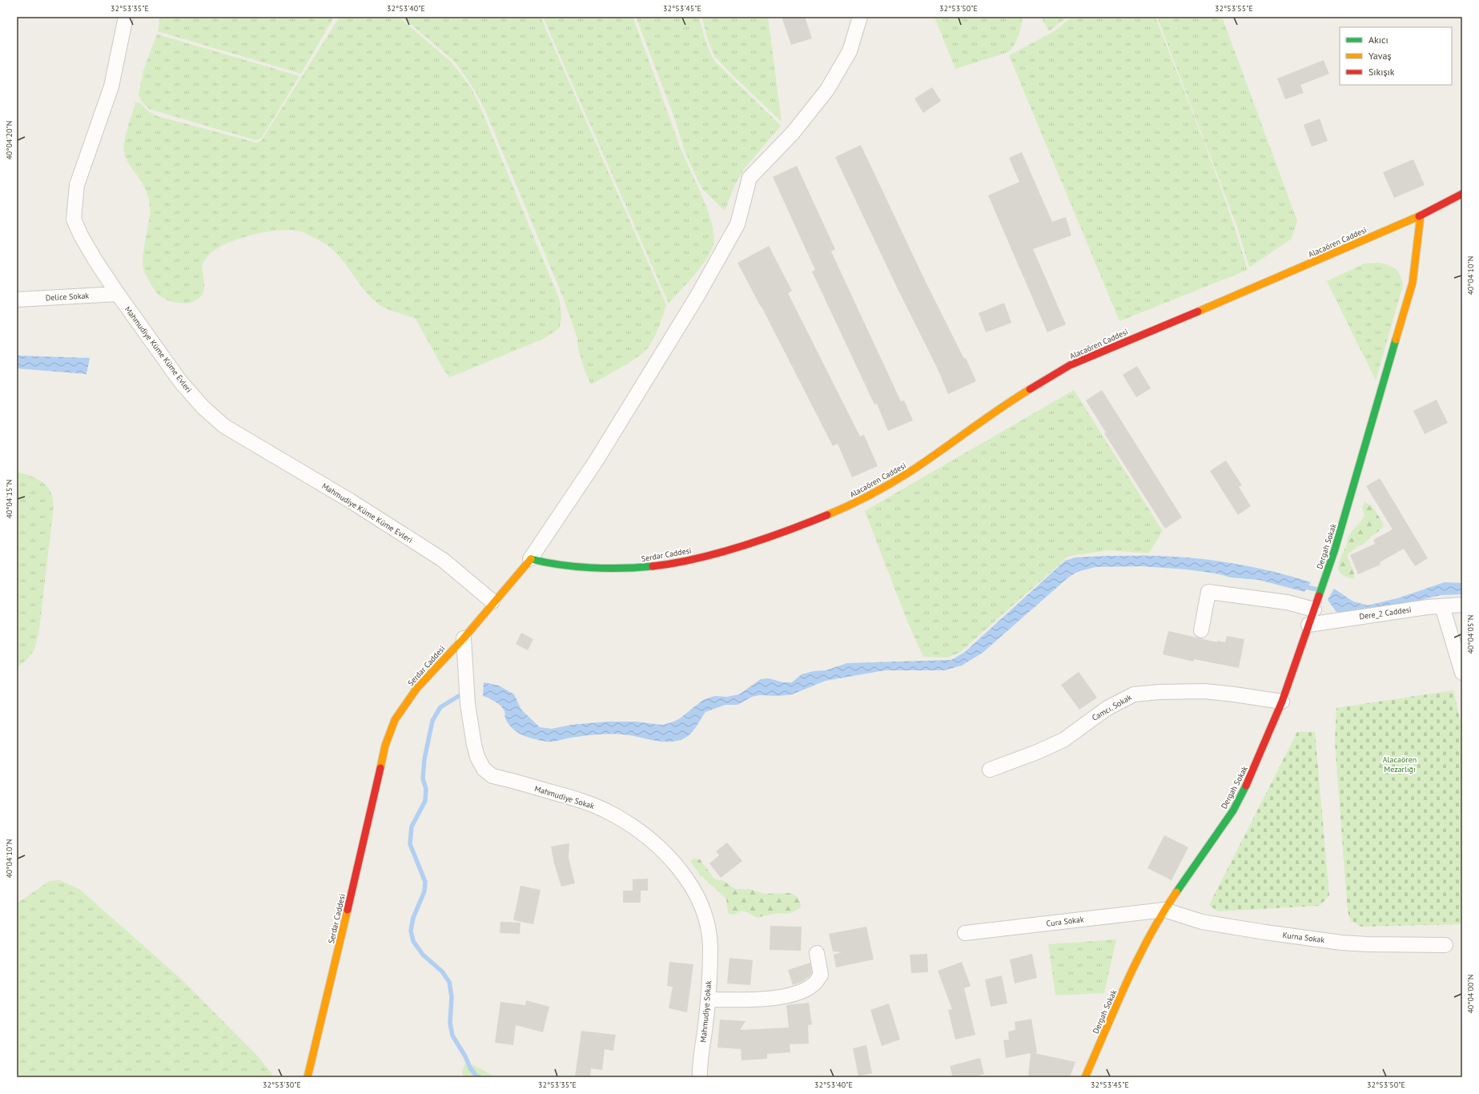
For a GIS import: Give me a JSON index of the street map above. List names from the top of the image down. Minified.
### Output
{"streets":{"street":["Alacaören Caddesi","Delice Sokak","Mahmudiye Küme Küme Evleri","Dergah Sokak","Serdar Caddesi","Dere_2 Caddesi","Camcı. Sokak","Mahmudiye Sokak","Cura Sokak","Kurna Sokak"]},"crossings":[["Alacaören Caddesi","Dergah Sokak"],["Alacaören Caddesi","Serdar Caddesi"],["Delice Sokak","Mahmudiye Küme Küme Evleri"],["Mahmudiye Küme Küme Evleri","Serdar Caddesi"],["Dergah Sokak","Dere_2 Caddesi"],["Dergah Sokak","Camcı. Sokak"],["Dergah Sokak","Cura Sokak"],["Dergah Sokak","Kurna Sokak"],["Serdar Caddesi","Mahmudiye Sokak"],["Cura Sokak","Kurna Sokak"]],"parks":["Alacaören Mezarlığı"],"legend":["Akıcı","Yavaş","Sıkışık"],"coordinates":["32°53'35\"E","32°53'40\"E","32°53'45\"E","32°53'50\"E","32°53'55\"E","40°04'20\"N","40°04'10\"N","40°04'15\"N","40°04'05\"N","40°04'00\"N","32°53'30\"E"]}
